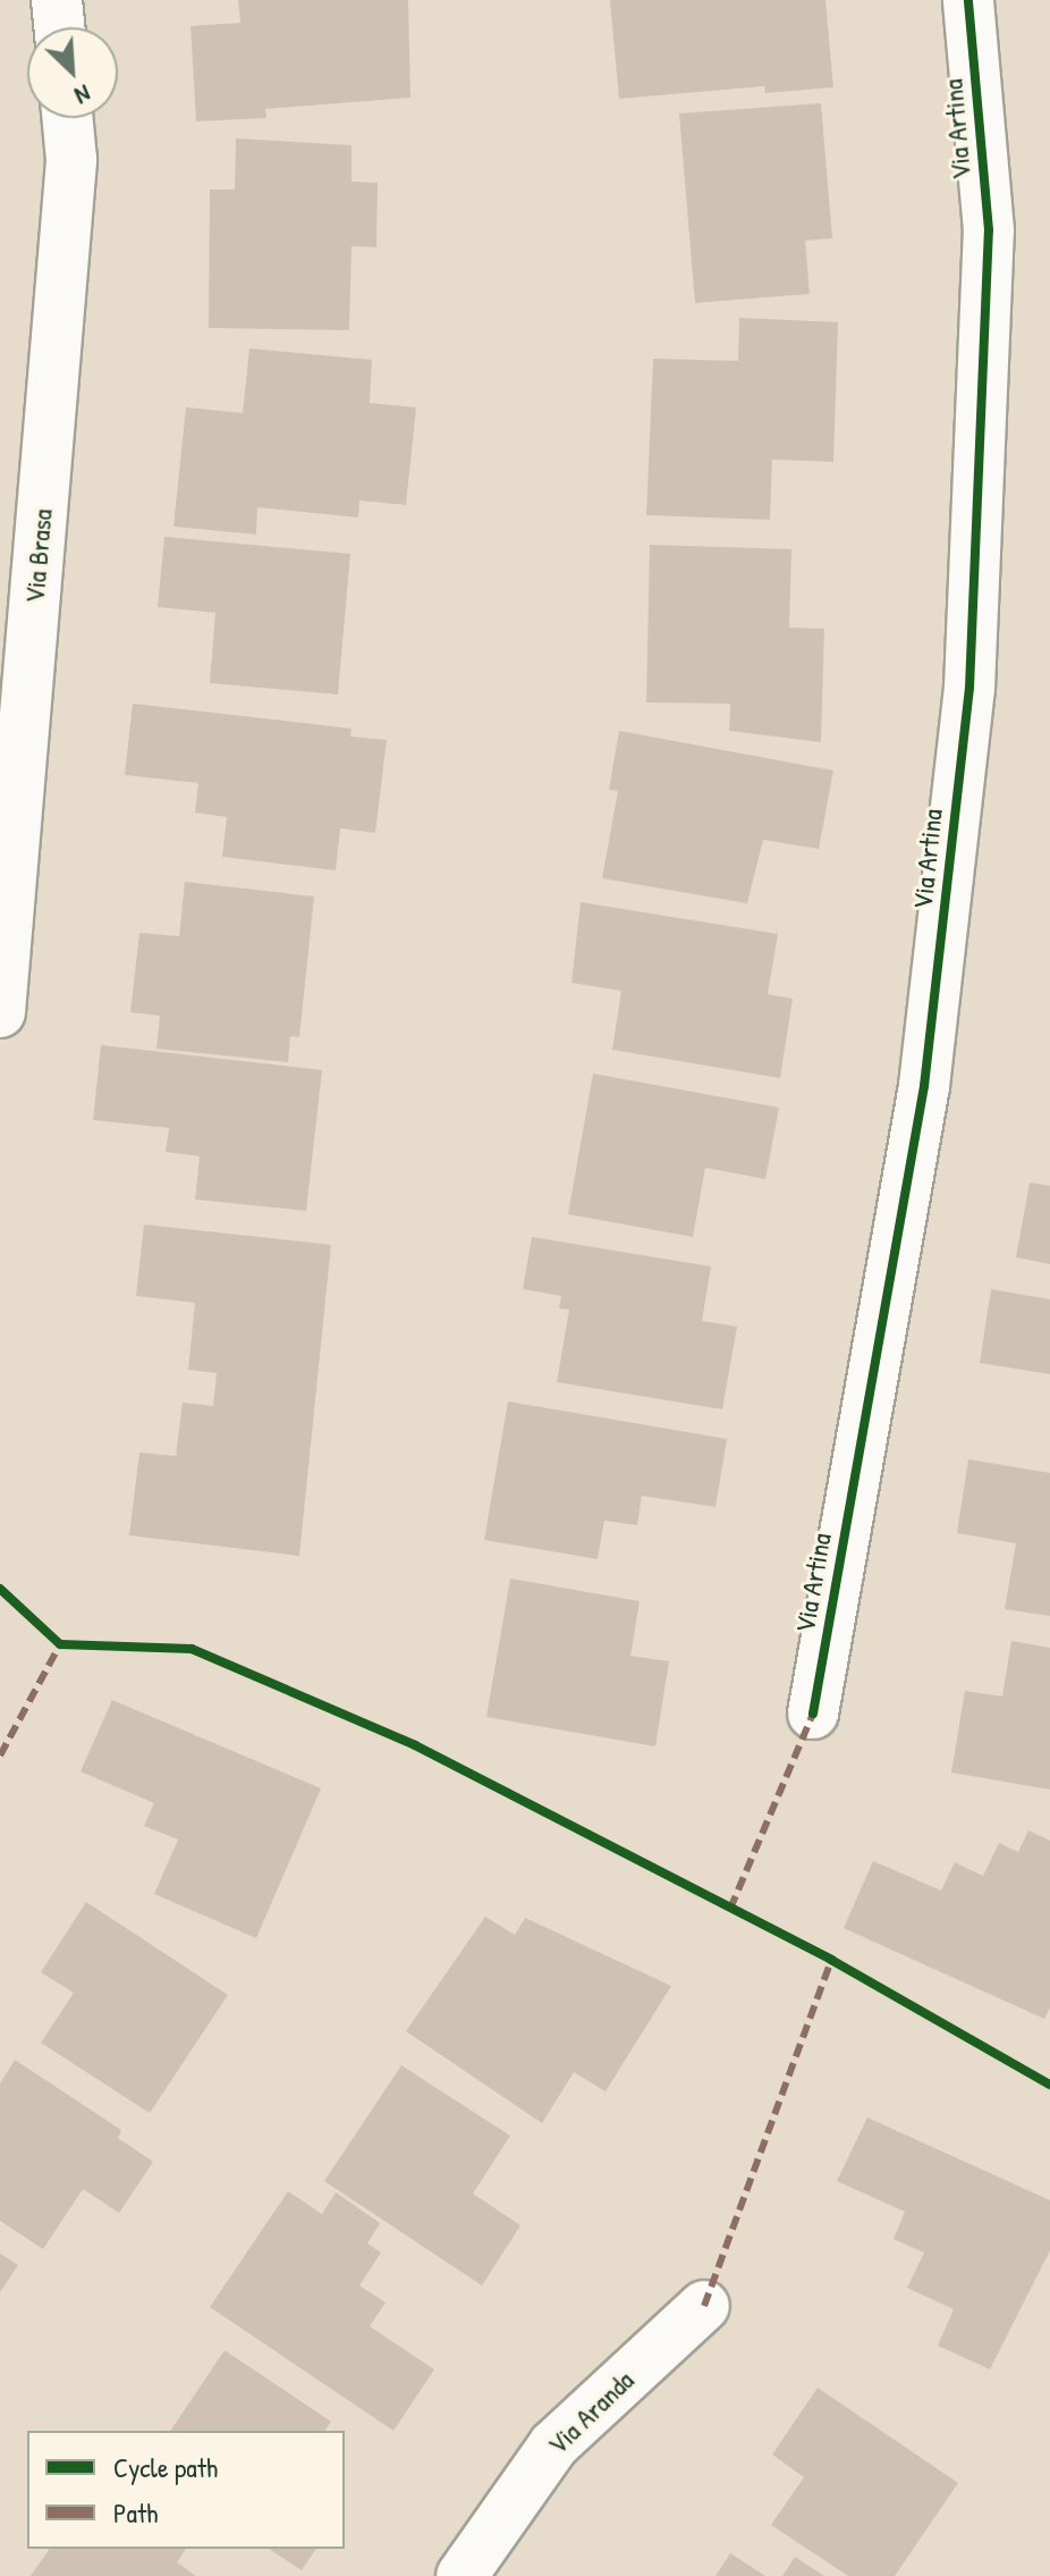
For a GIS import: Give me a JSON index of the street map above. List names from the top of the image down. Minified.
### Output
{"streets":{"street":["Via Artina","Via Brasa","Via Aranda"]},"legend":["Cycle path","Path"],"north":"bottom right"}
